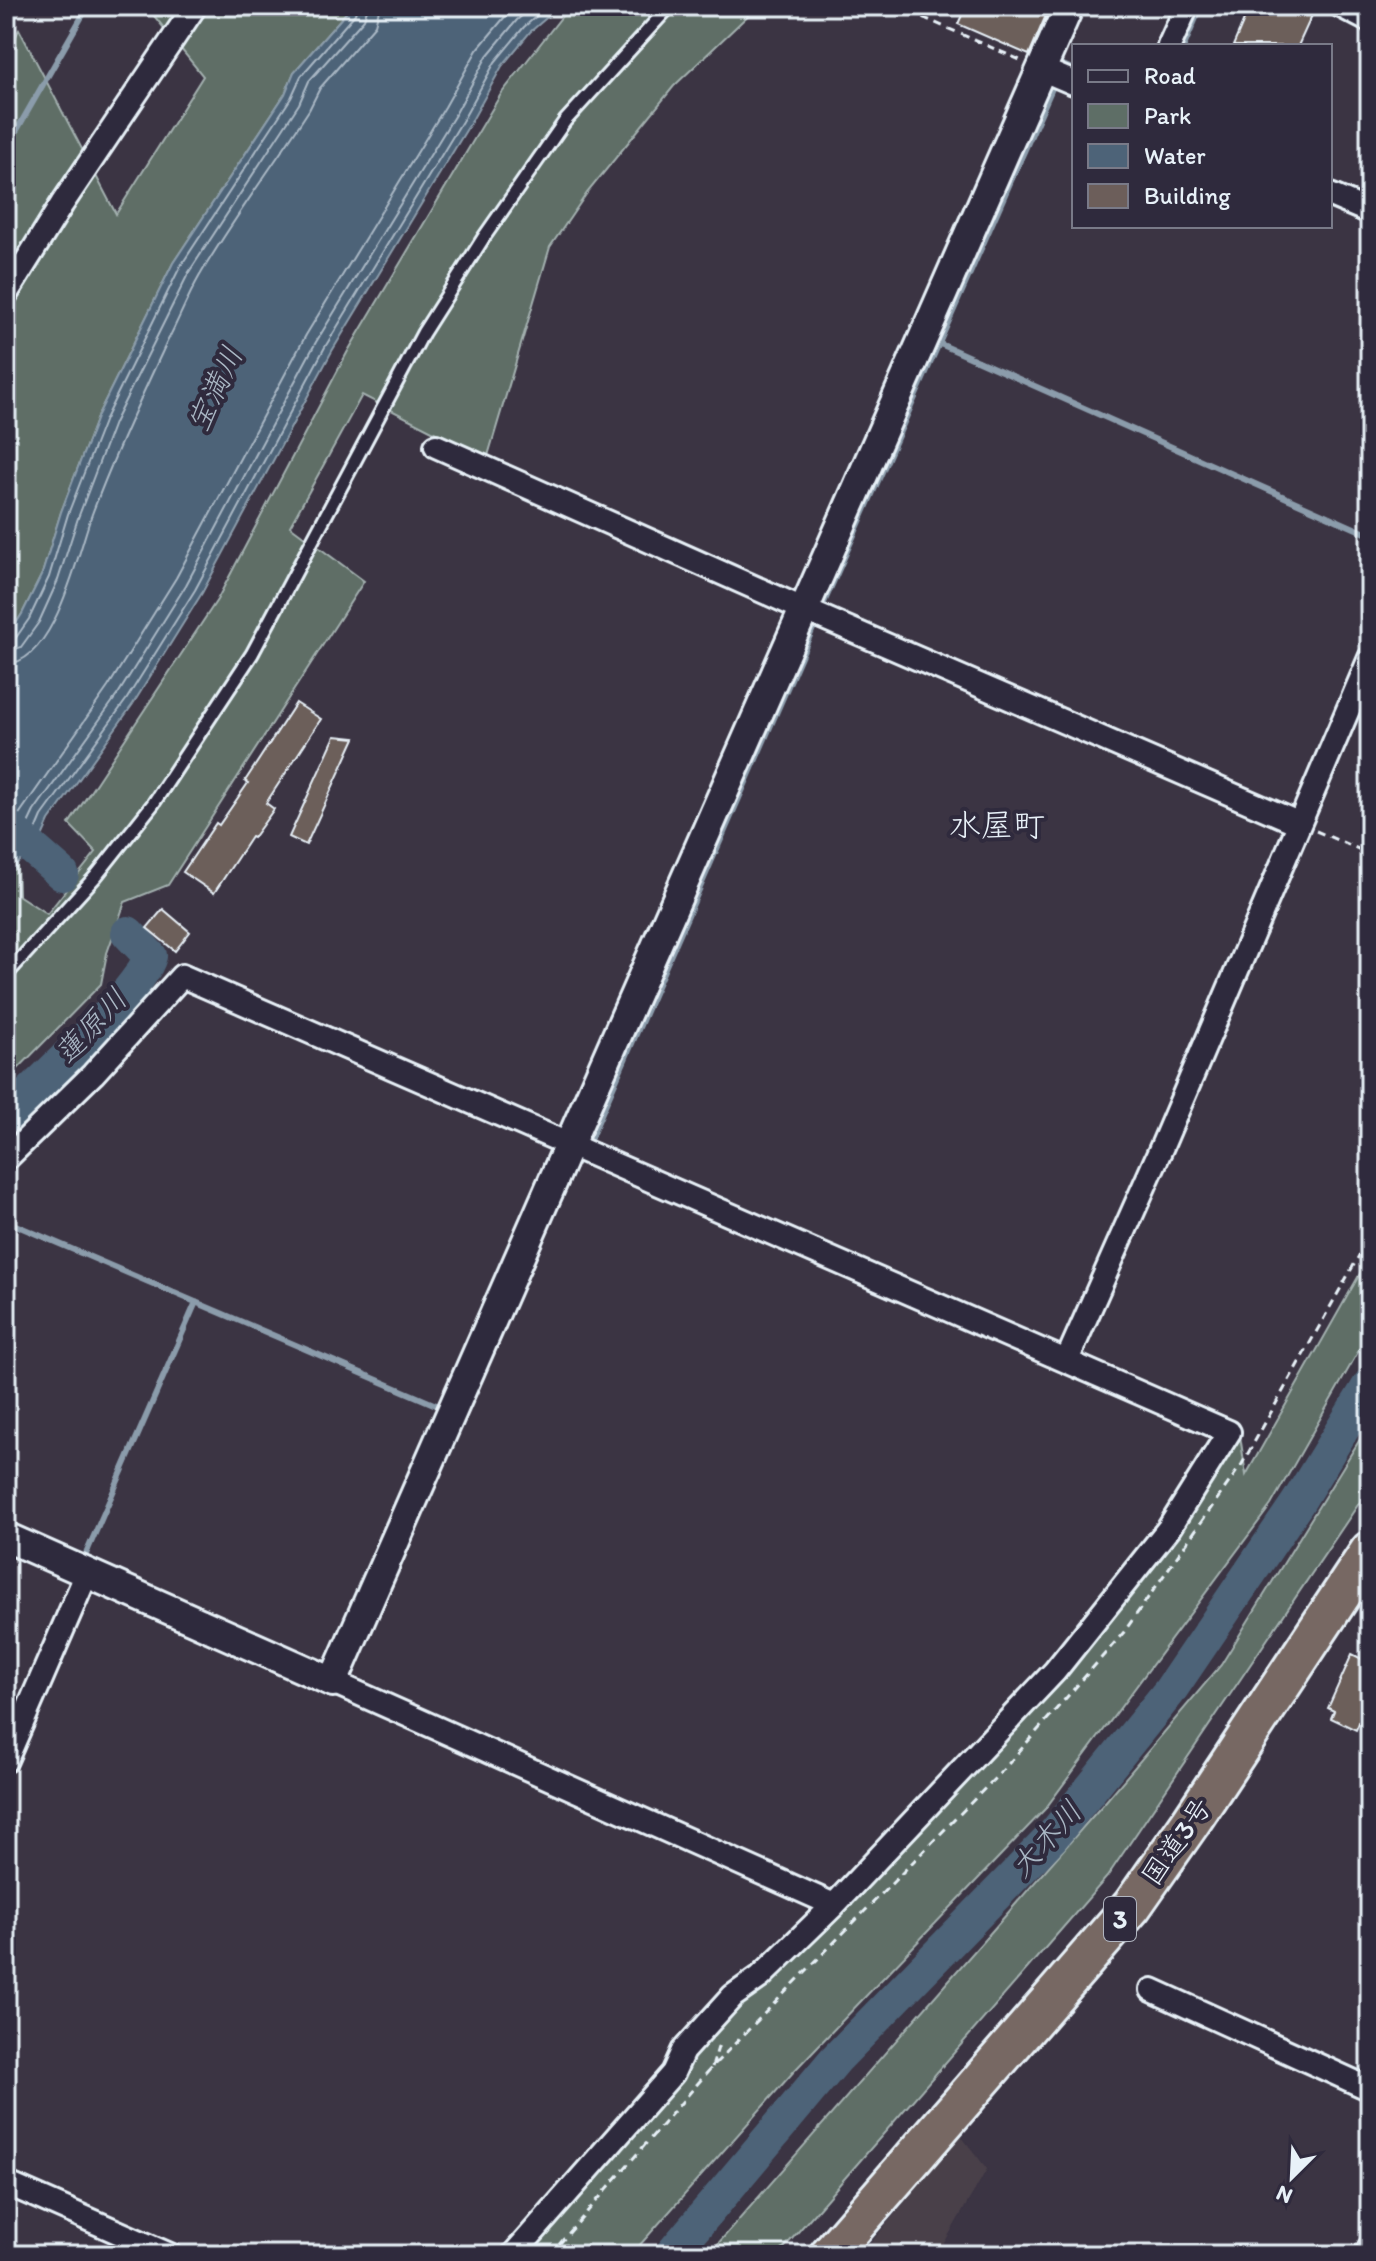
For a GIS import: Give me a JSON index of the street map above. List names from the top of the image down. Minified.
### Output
{"streets":{"highway":["国道3号","3"]},"districts":["水屋町"],"water":["宝満川","蓮原川","大木川"],"legend":["Road","Park","Water","Building"],"north":"bottom left"}
